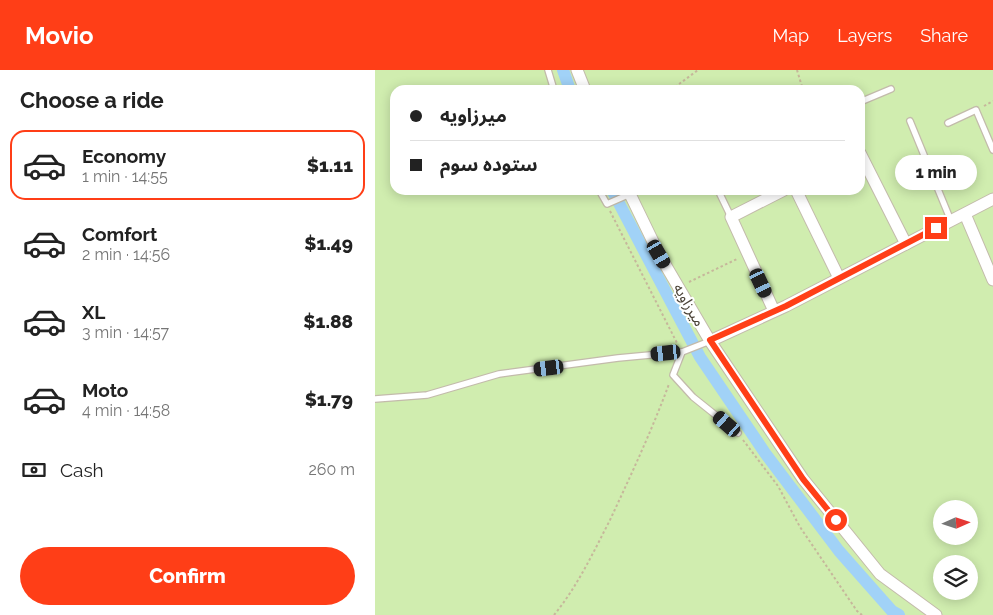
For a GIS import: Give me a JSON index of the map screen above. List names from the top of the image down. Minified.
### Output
{"streets":{"street":["میرزاویه"]},"north":"right","page":{"header":"Movio","nav":["Map","Layers","Share"],"heading":"Choose a ride","banner":["میرزاویه","ستوده سوم"],"list":[{"name":"Economy","note":"1 min · 14:55","value":"$1.11"},{"name":"Comfort","note":"2 min · 14:56","value":"$1.49"},{"name":"XL","note":"3 min · 14:57","value":"$1.88"},{"name":"Moto","note":"4 min · 14:58","value":"$1.79"}],"bubble":"1 min","pay":["Cash","260 m"],"buttons":"Confirm"}}
